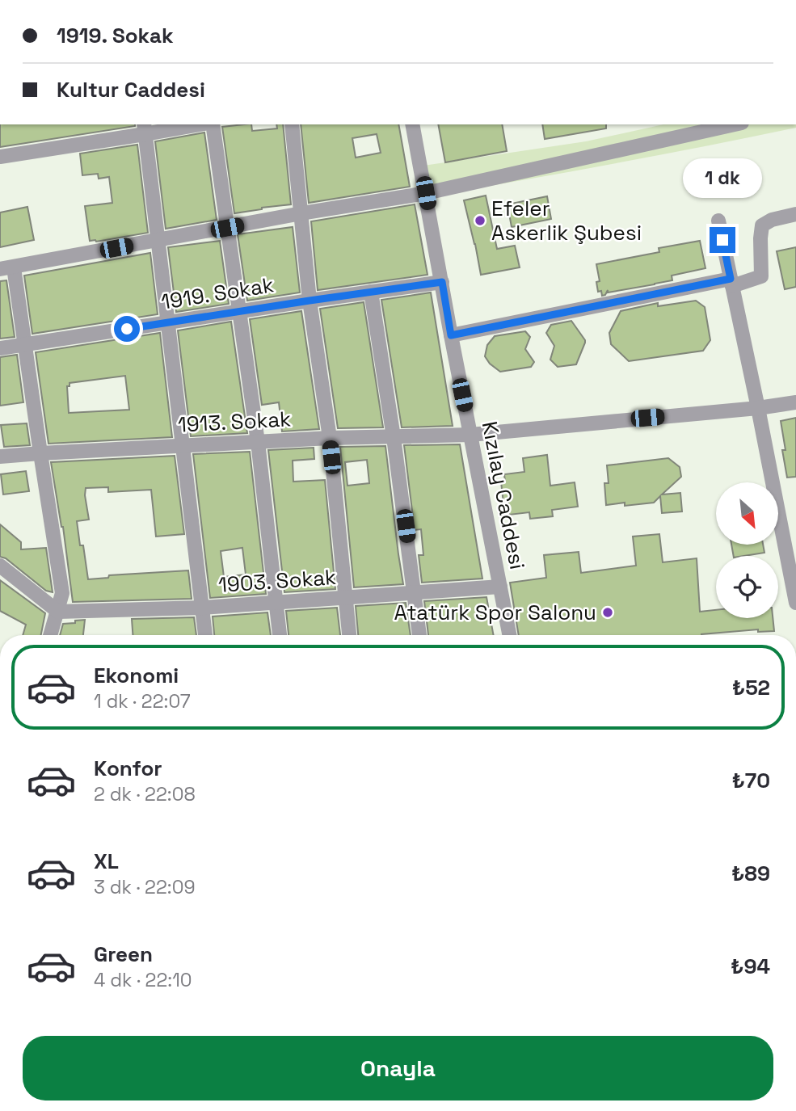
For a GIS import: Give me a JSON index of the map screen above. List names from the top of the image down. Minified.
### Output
{"streets":{"street":["1919. Sokak","1913. Sokak","Kızılay Caddesi","1903. Sokak"]},"crossings":[["1919. Sokak","Kızılay Caddesi"],["1913. Sokak","Kızılay Caddesi"],["Kızılay Caddesi","1903. Sokak"]],"places":["Efeler Askerlik Şubesi","Atatürk Spor Salonu"],"north":"bottom right","page":{"banner":["1919. Sokak","Kultur Caddesi"],"bubble":"1 dk","list":[{"name":"Ekonomi","note":"1 dk · 22:07","value":"₺52"},{"name":"Konfor","note":"2 dk · 22:08","value":"₺70"},{"name":"XL","note":"3 dk · 22:09","value":"₺89"},{"name":"Green","note":"4 dk · 22:10","value":"₺94"}],"buttons":"Onayla"}}
